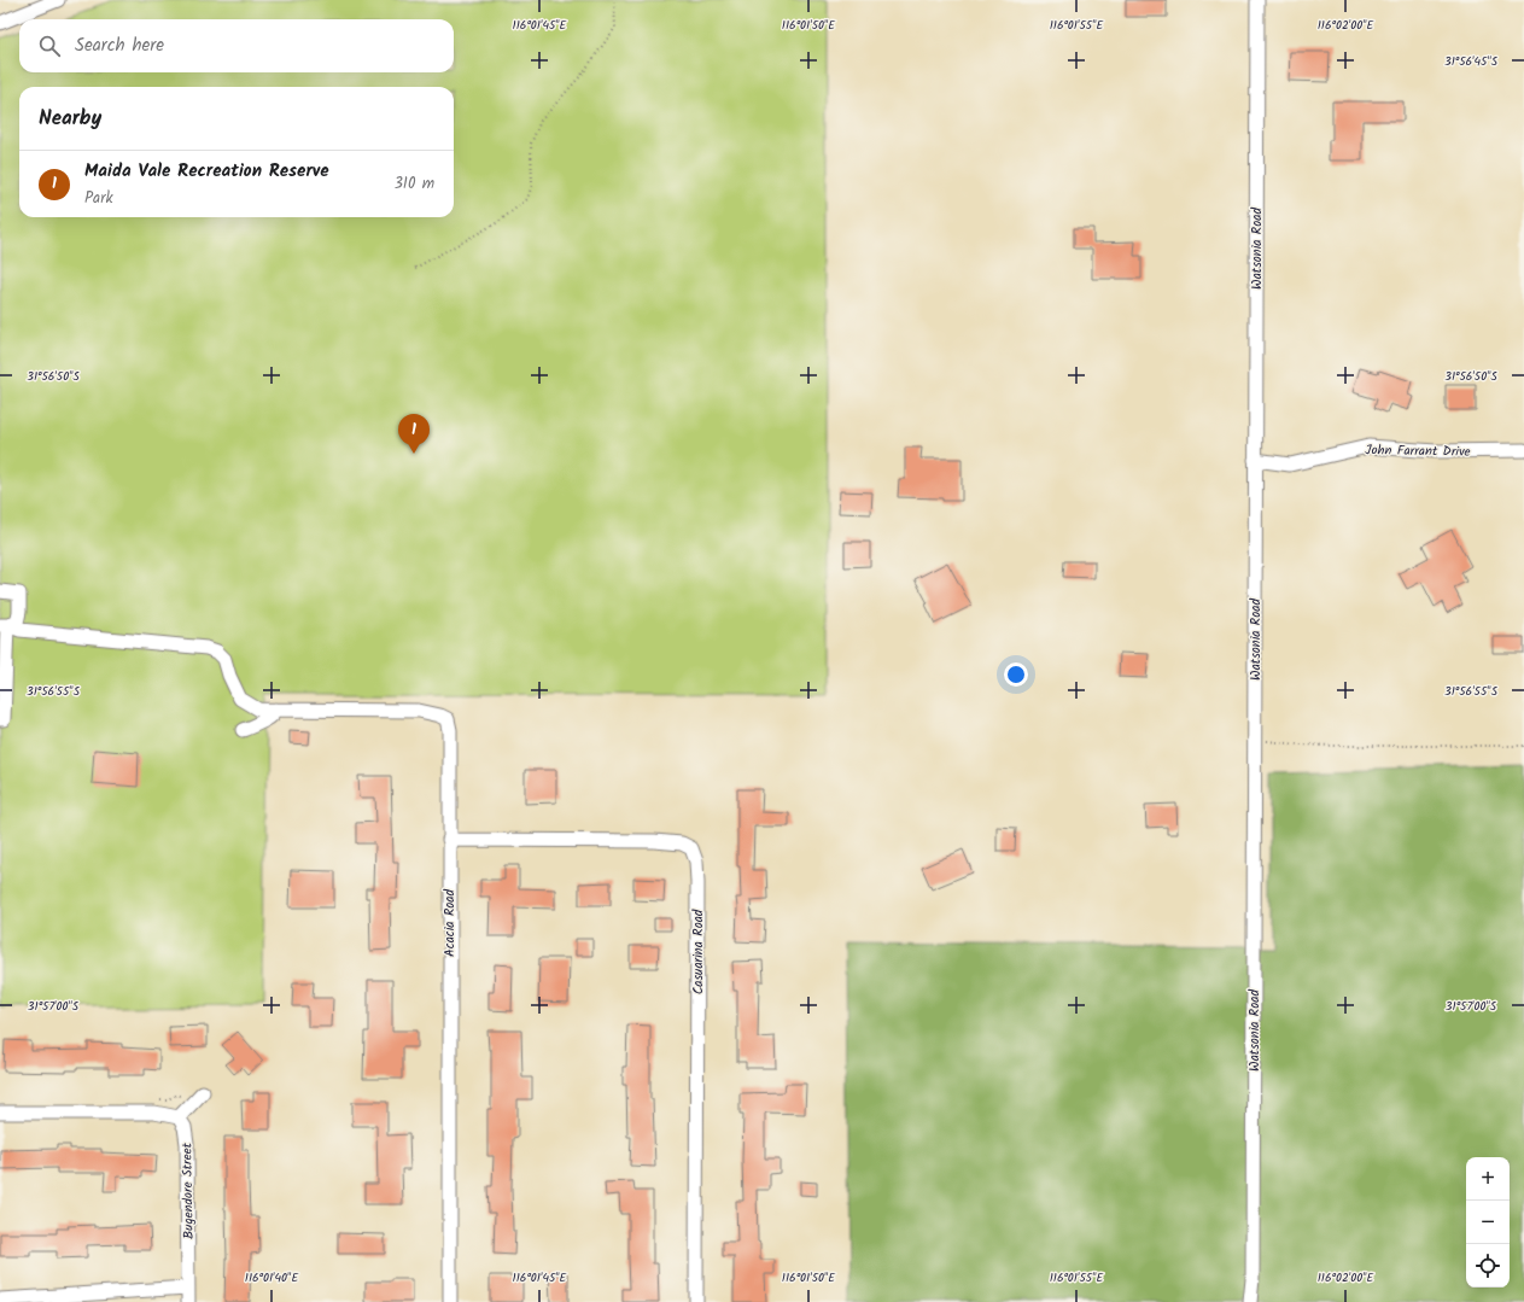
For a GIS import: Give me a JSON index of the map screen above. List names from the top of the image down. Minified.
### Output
{"streets":{"street":["Watsonia Road","John Farrant Drive","Acacia Road","Casuarina Road","Bugendore Street"]},"crossings":[["Watsonia Road","John Farrant Drive"],["Acacia Road","Casuarina Road"]],"page":{"search":"Search here","heading":"Nearby","list":[{"mark":"1","name":"Maida Vale Recreation Reserve","note":"Park","value":"310 m"}],"pins":"1","map_buttons":["+","−"]},"coordinates":["116°01'45\"E","116°01'50\"E","116°01'55\"E","116°02'00\"E","31°56'45\"S","31°56'50\"S","31°56'55\"S","31°57'00\"S","116°01'40\"E"]}
